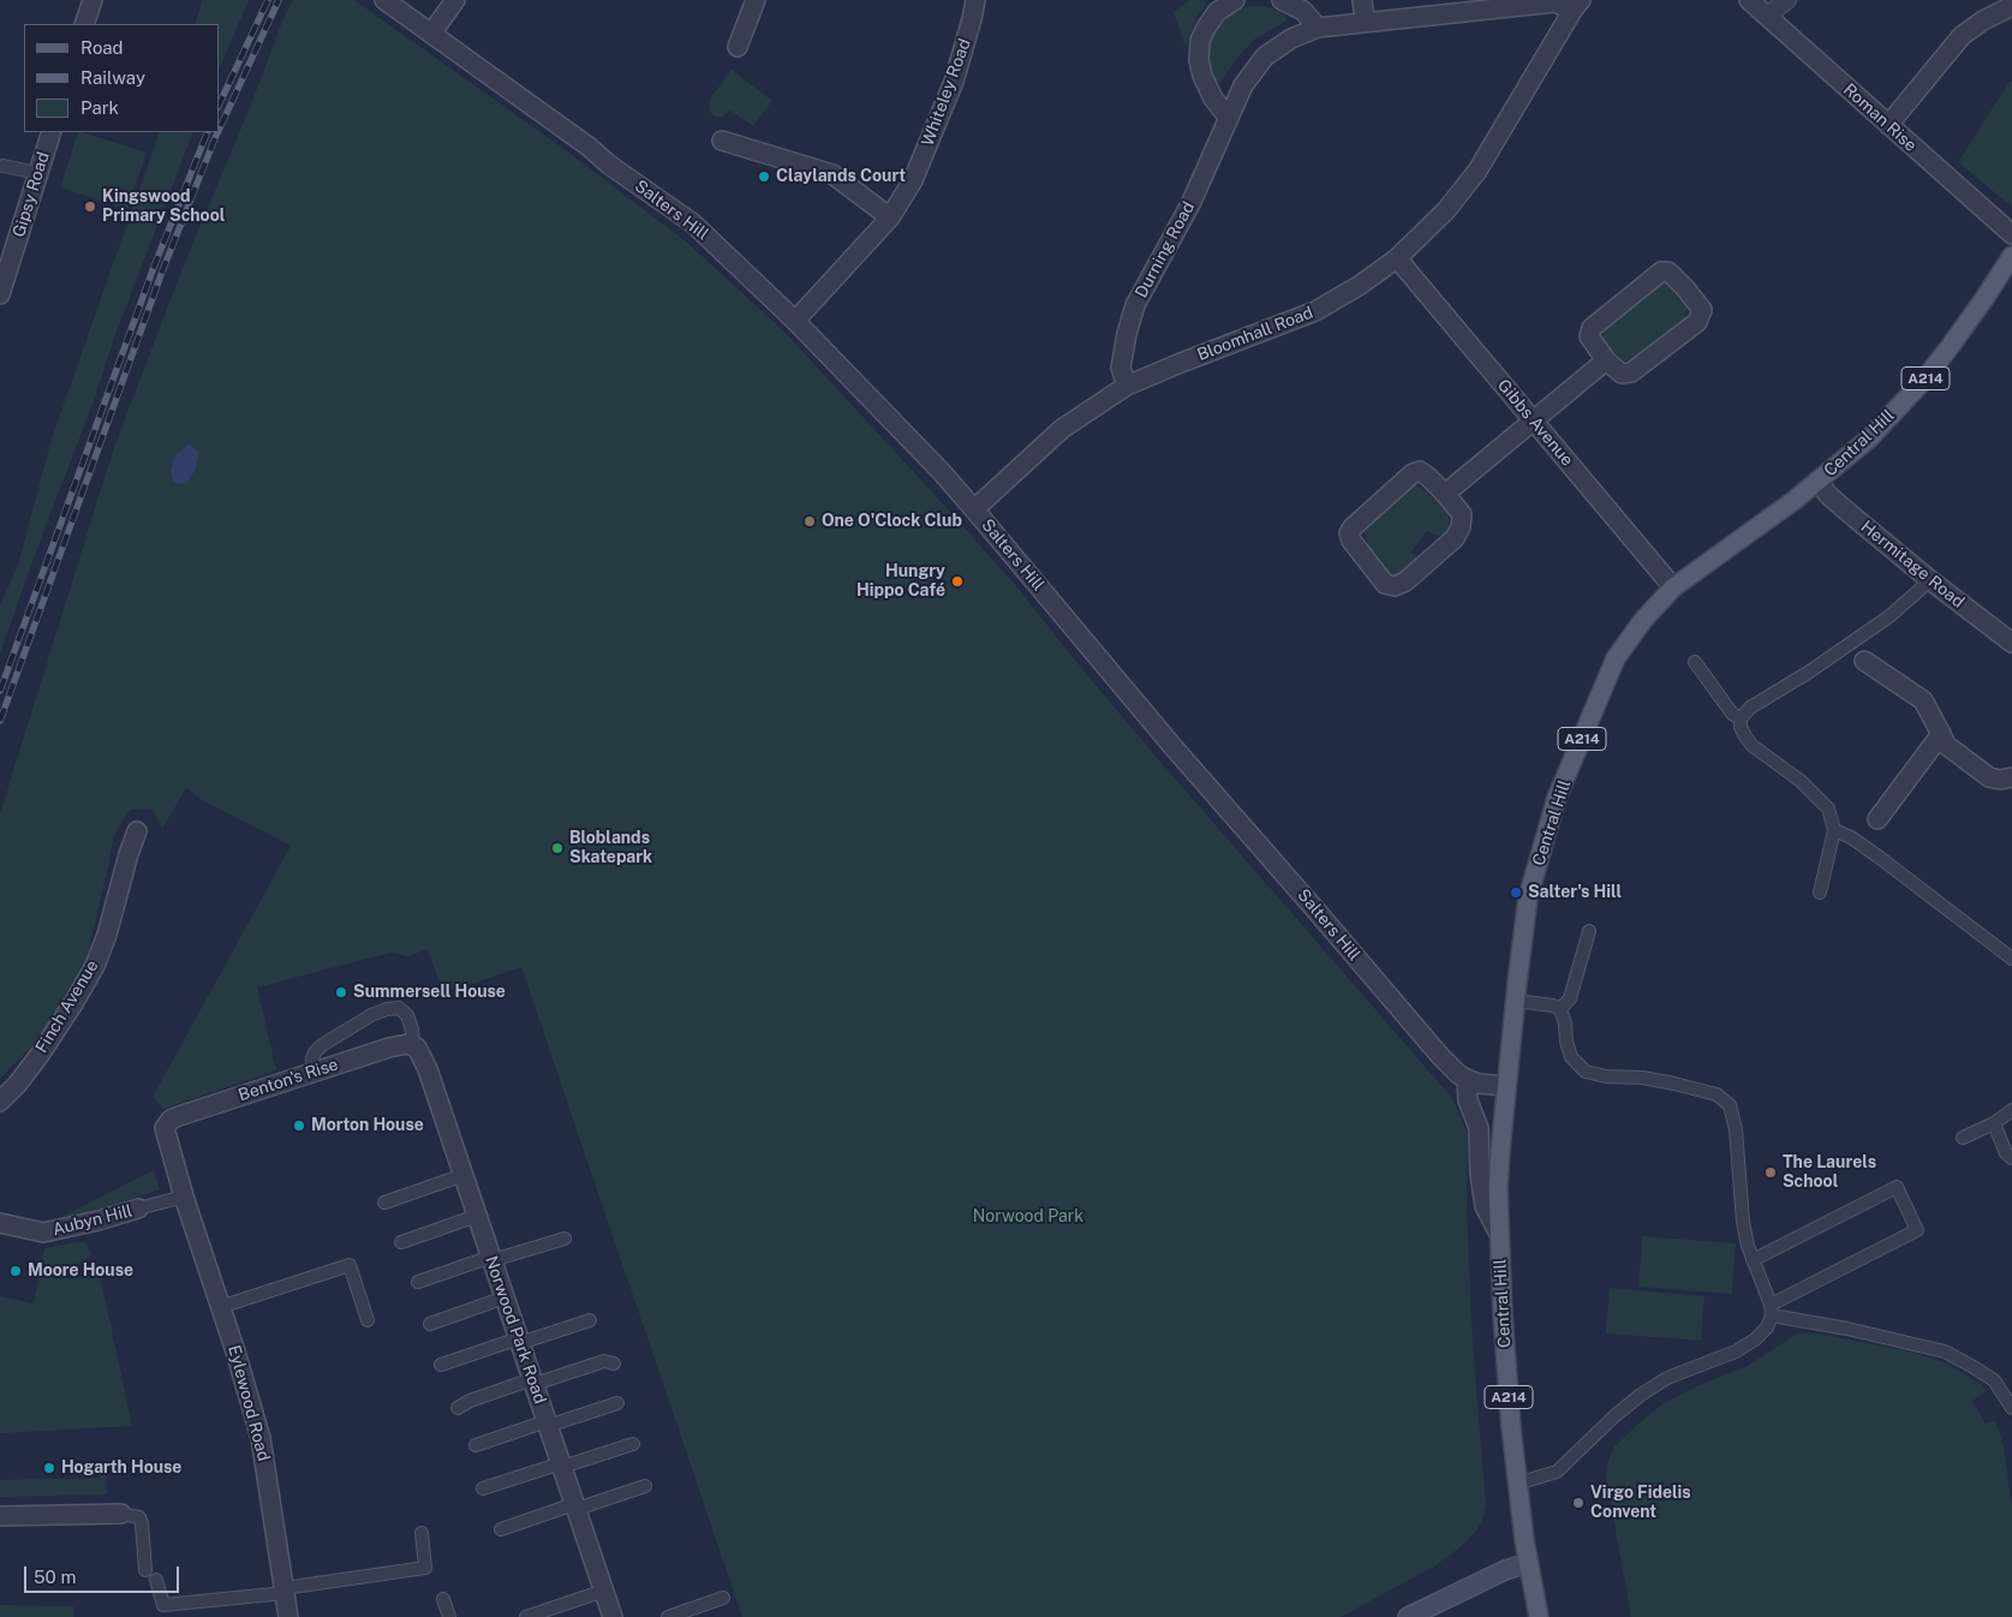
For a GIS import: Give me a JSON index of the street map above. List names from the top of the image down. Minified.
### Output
{"streets":{"main road":["A214","Central Hill"],"street":["Whiteley Road","Roman Rise","Gipsy Road","Salters Hill","Durning Road","Bloomhall Road","Gibbs Avenue","Hermitage Road","Finch Avenue","Benton's Rise","Aubyn Hill","Norwood Park Road","Eylewood Road"]},"crossings":[["Whiteley Road","Salters Hill"],["Salters Hill","Bloomhall Road"],["Salters Hill","Central Hill"],["Durning Road","Bloomhall Road"],["Bloomhall Road","Gibbs Avenue"],["A214","Central Hill"],["Gibbs Avenue","Central Hill"],["Central Hill","Hermitage Road"],["Benton's Rise","Norwood Park Road"],["Benton's Rise","Eylewood Road"],["Aubyn Hill","Eylewood Road"]],"parks":["Norwood Park"],"places":["Claylands Court","Kingswood Primary School","One O'Clock Club","Hungry Hippo Café","Bloblands Skatepark","Salter's Hill","Summersell House","Morton House","The Laurels School","Moore House","Hogarth House","Virgo Fidelis Convent"],"legend":["Road","Railway","Park"],"scale_bar":"50 m"}
